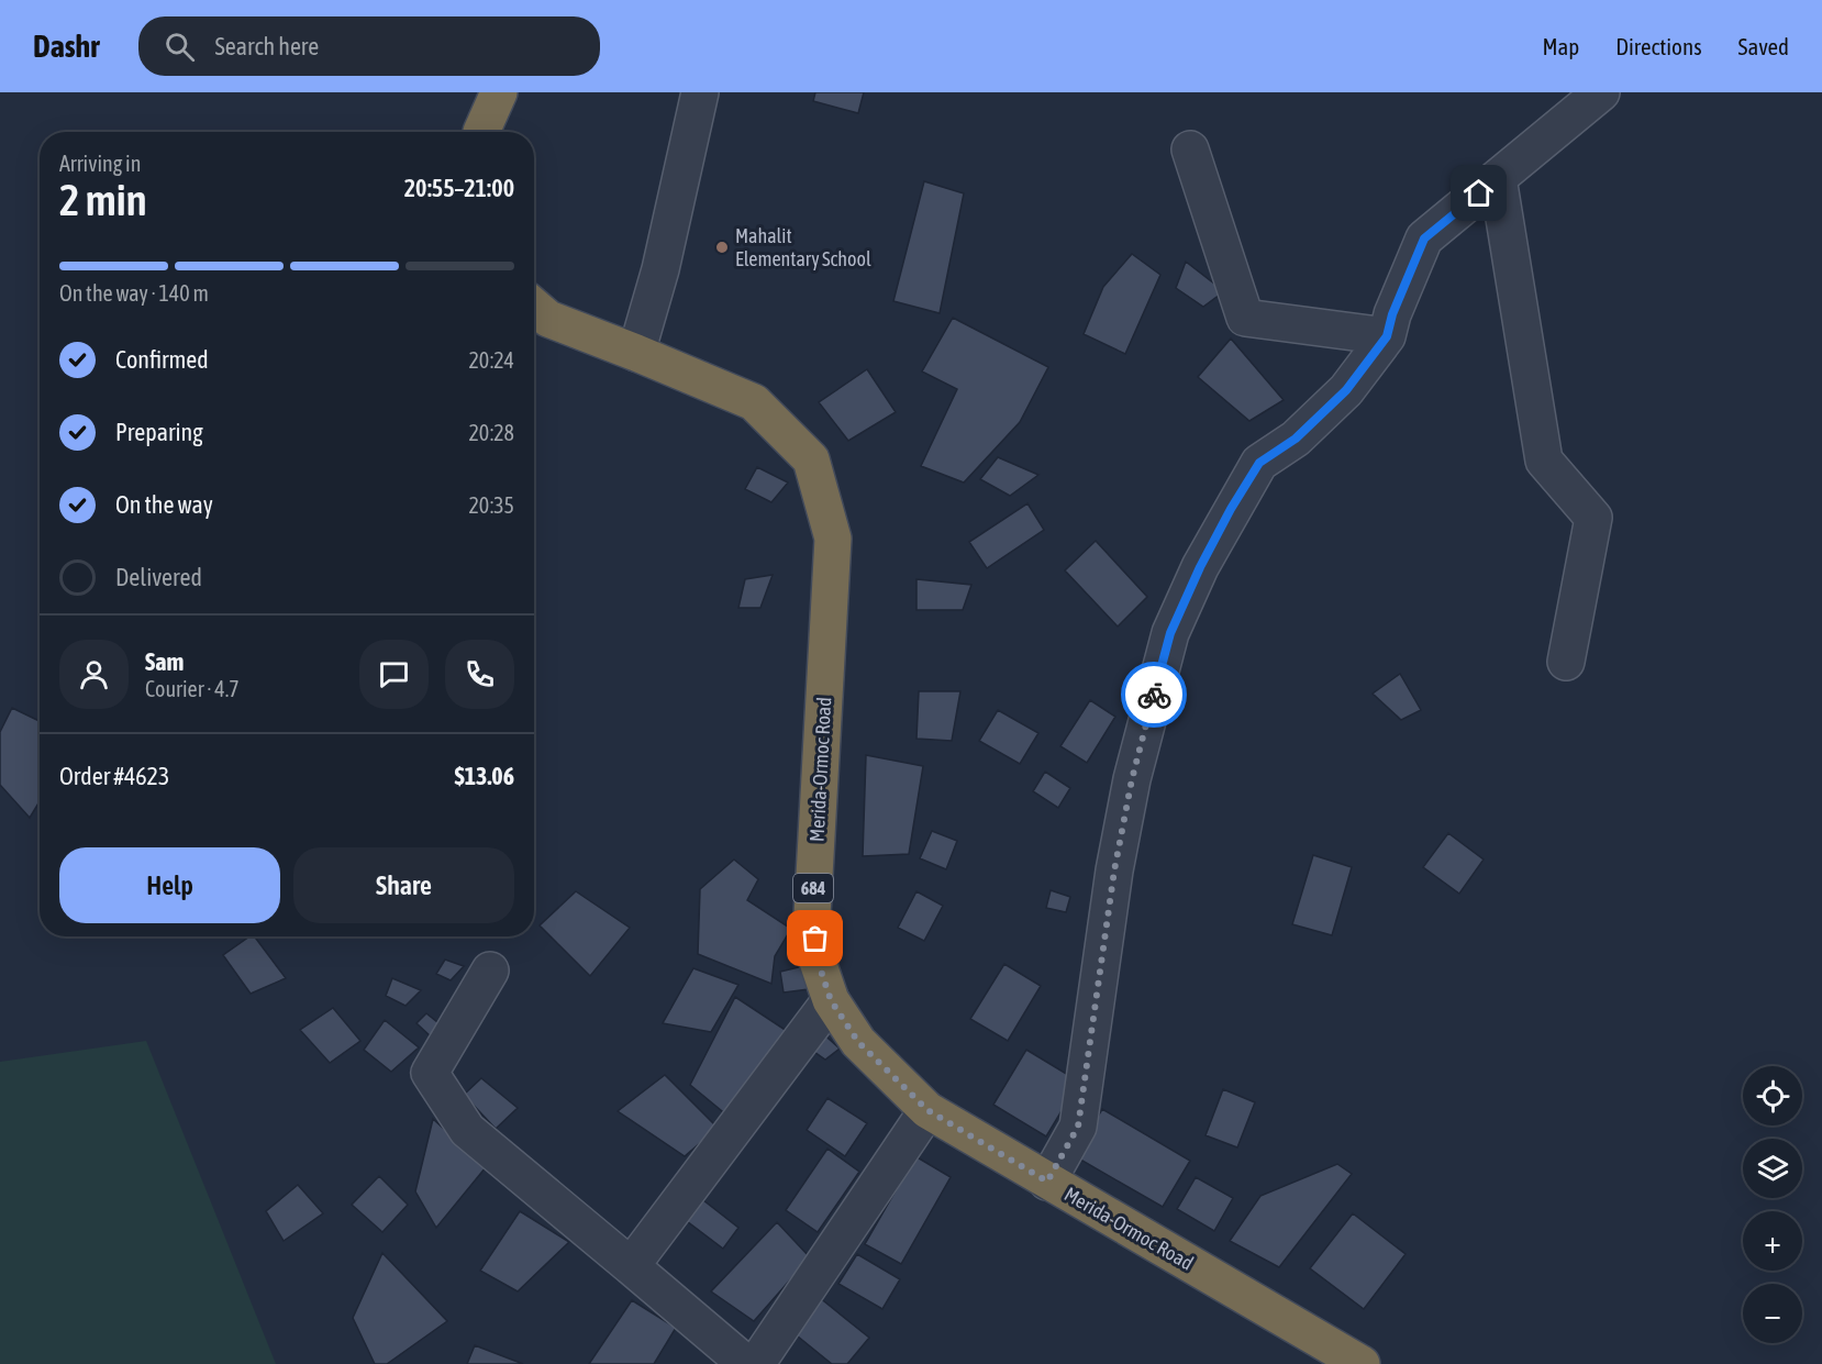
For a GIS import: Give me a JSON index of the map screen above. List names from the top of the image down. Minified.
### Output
{"streets":{"highway":["Merida-Ormoc Road","684"]},"places":["Mahalit Elementary School"],"page":{"header":"Dashr","search":"Search here","nav":["Map","Directions","Saved"],"heading":["2 min","Arriving in","20:55–21:00"],"panel":["Sam","Courier · 4.7","Order #4623","$13.06"],"bar":"On the way · 140 m","list":[["Confirmed","20:24"],["Preparing","20:28"],["On the way","20:35"],"Delivered"],"buttons":["Help","Share"],"map_buttons":["+","−"]}}
